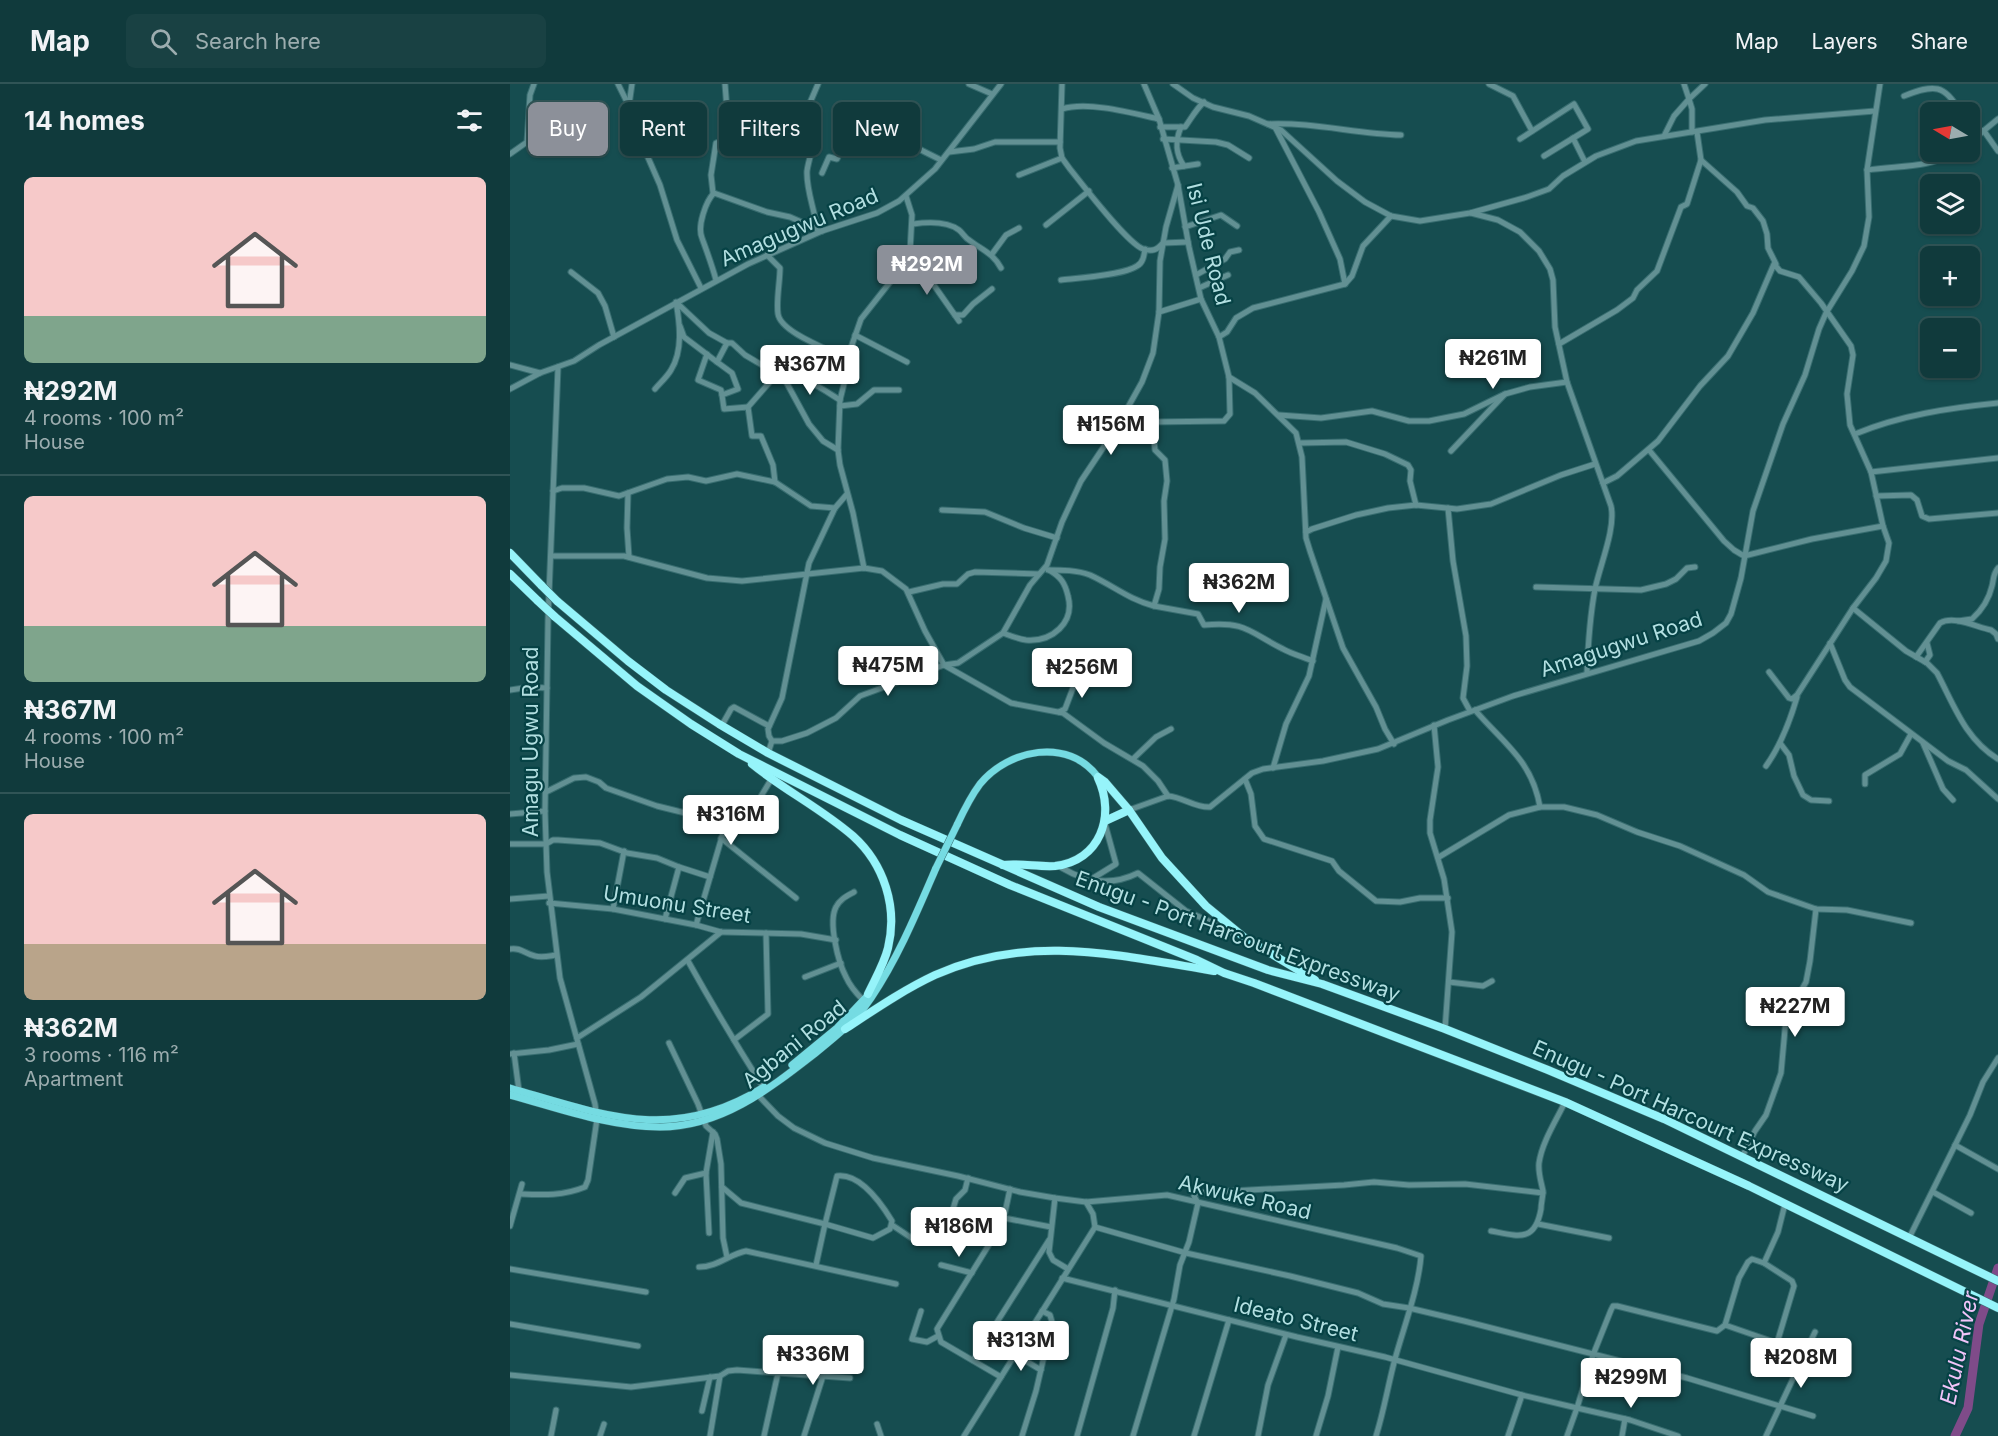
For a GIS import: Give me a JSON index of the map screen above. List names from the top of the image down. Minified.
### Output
{"streets":{"highway":["Enugu - Port Harcourt Expressway"],"main road":["Agbani Road"],"street":["Amagugwu Road","Isi Ude Road","Amagu Ugwu Road","Umuonu Street","Akwuke Road","Ideato Street"]},"crossings":[["Amagugwu Road","Amagu Ugwu Road"],["Amagu Ugwu Road","Umuonu Street"],["Amagu Ugwu Road","Agbani Road"],["Agbani Road","Akwuke Road"],["Akwuke Road","Ideato Street"]],"water":["Ekulu River"],"north":"left","page":{"header":"Map","search":"Search here","nav":["Map","Layers","Share"],"heading":"14 homes","map_buttons":["+","−"],"chip":["Buy","Rent","Filters","New"],"list":[{"name":"₦292M","note":"4 rooms · 100 m² · House"},{"name":"₦367M","note":"4 rooms · 100 m² · House"},{"name":"₦362M","note":"3 rooms · 116 m² · Apartment"}],"price":["₦292M","₦261M","₦367M","₦156M","₦362M","₦475M","₦256M","₦316M","₦227M","₦186M","₦313M","₦336M","₦208M","₦299M"]}}
